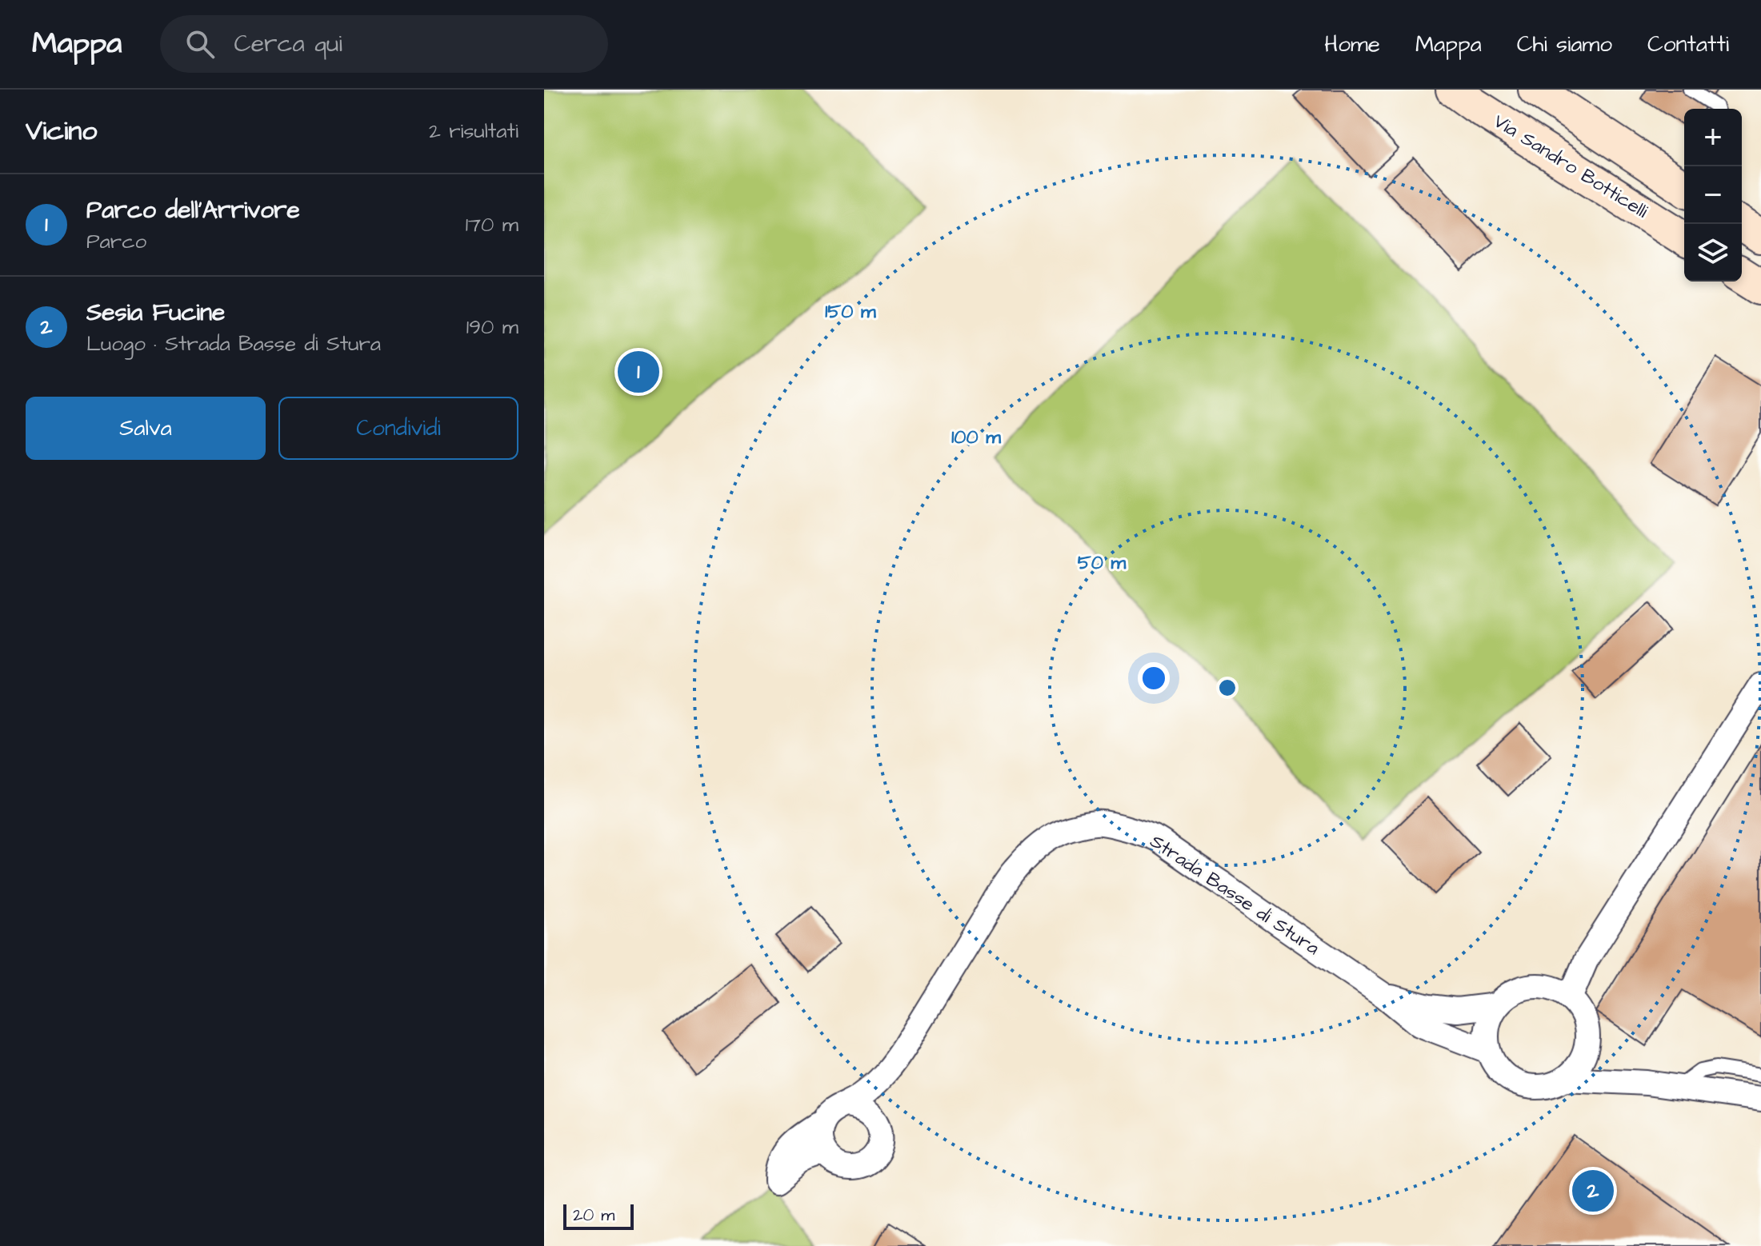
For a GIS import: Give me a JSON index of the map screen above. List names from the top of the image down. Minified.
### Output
{"streets":{"main road":["Via Sandro Botticelli"],"street":["Strada Basse di Stura"]},"scale_bar":"20 m","page":{"header":"Mappa","search":"Cerca qui","nav":["Home","Mappa","Chi siamo","Contatti"],"heading":["Vicino","2 risultati"],"map_buttons":["+","−"],"list":[{"mark":"1","name":"Parco dell'Arrivore","note":"Parco","value":"170 m"},{"mark":"2","name":"Sesia Fucine","note":"Luogo · Strada Basse di Stura","value":"190 m"}],"pins":["1","2"],"buttons":["Salva","Condividi"],"scale":"20 m"},"rings":["150 m","100 m","50 m"]}
